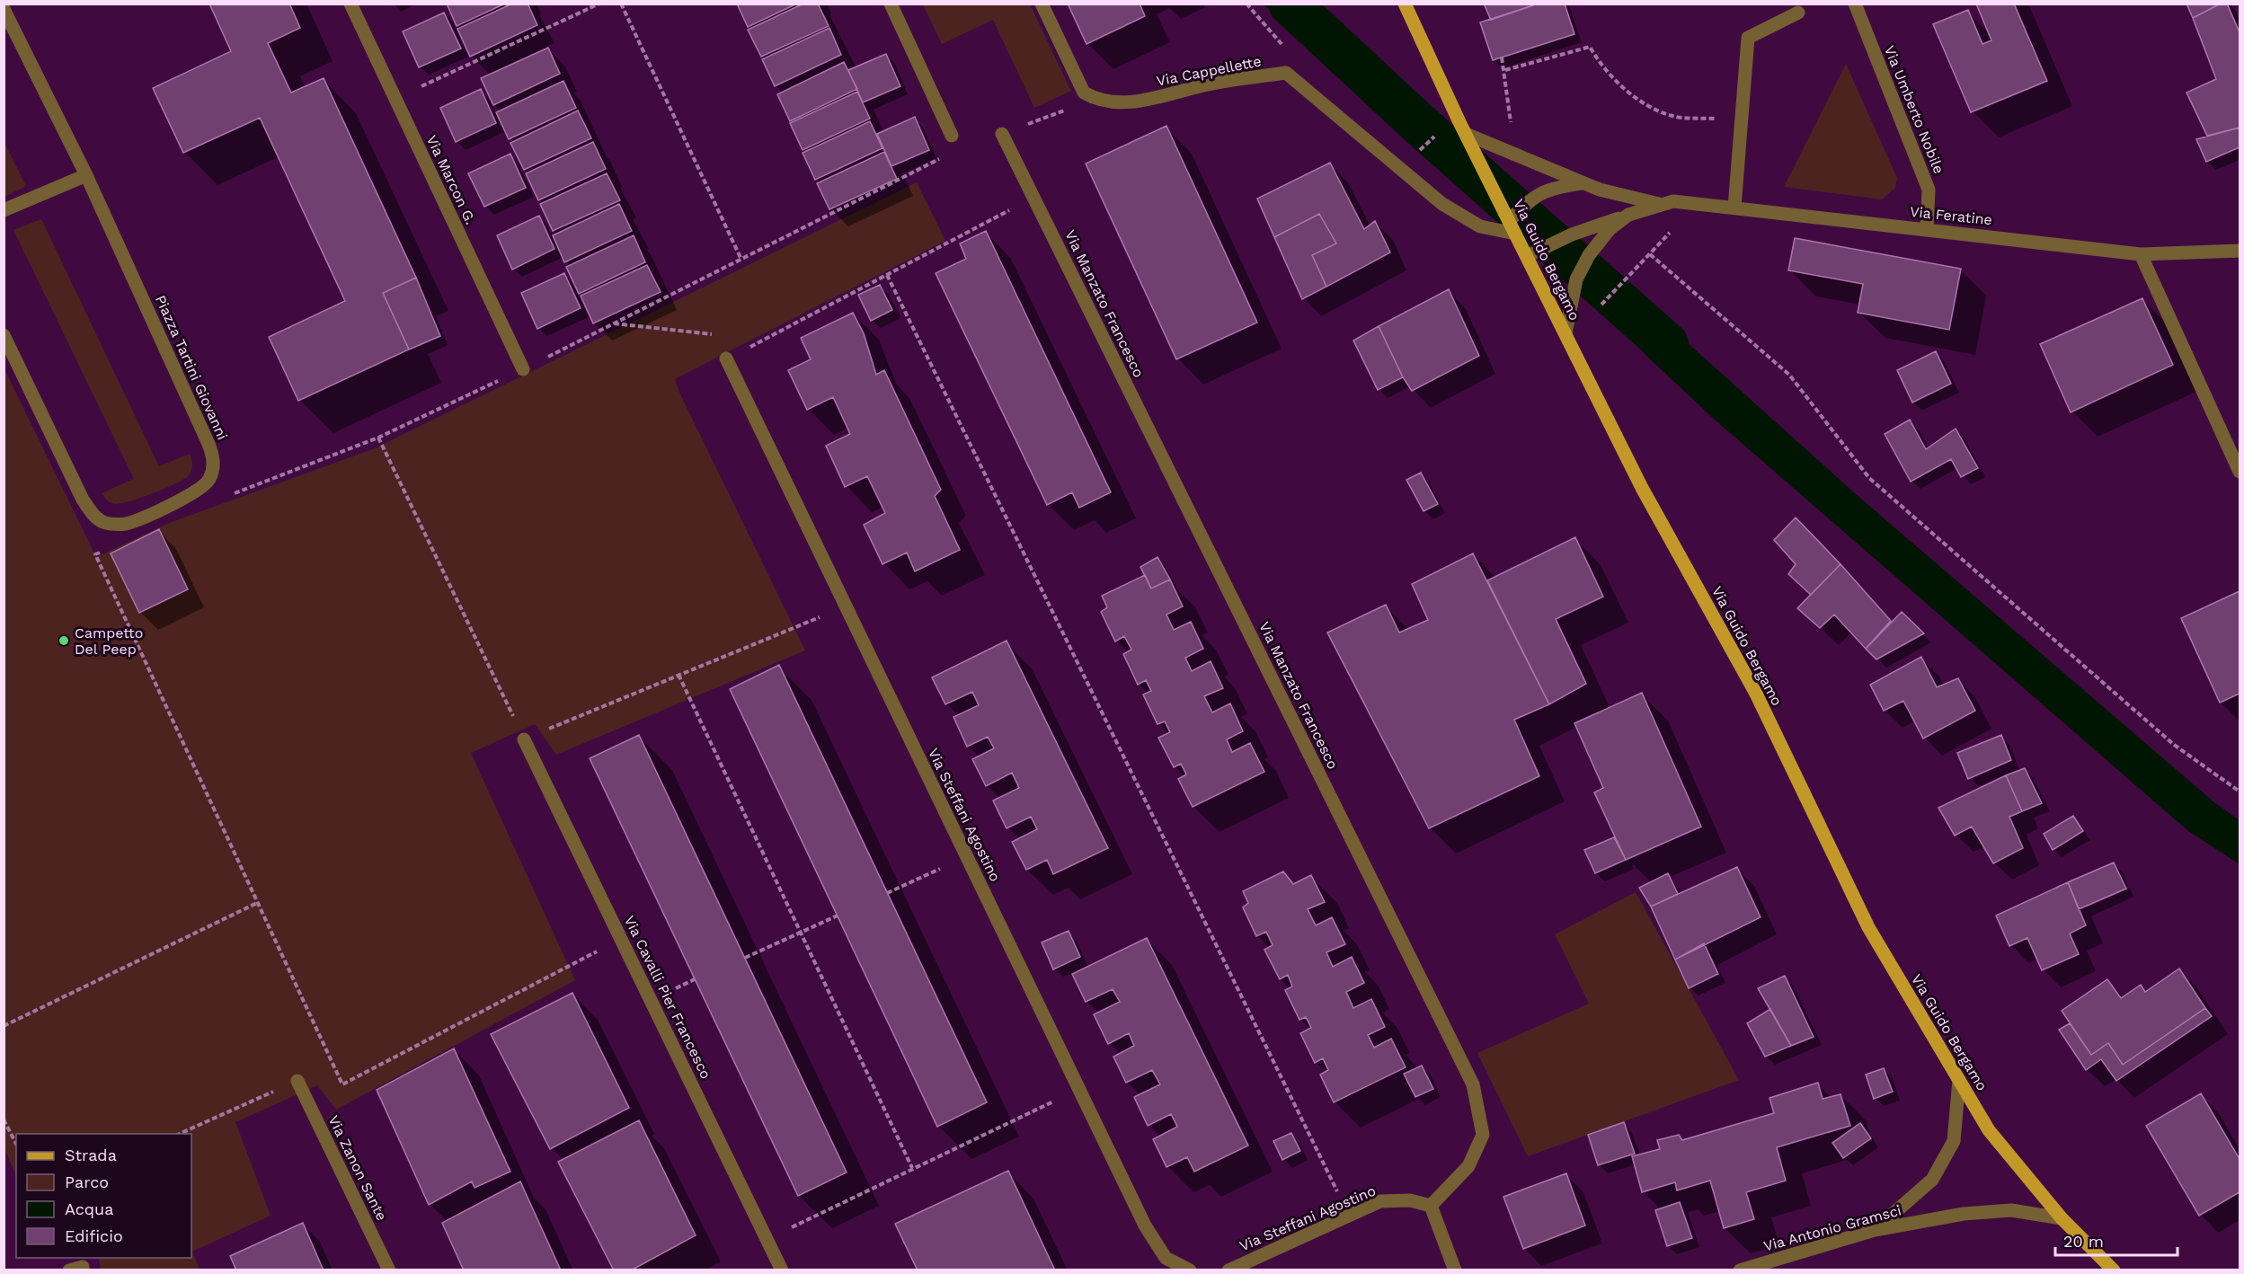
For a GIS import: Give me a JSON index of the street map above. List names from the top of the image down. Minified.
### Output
{"streets":{"main road":["Via Guido Bergamo"],"street":["Via Cappellette","Via Umberto Nobile","Via Marcon G.","Via Feratine","Via Manzato Francesco","Piazza Tartini Giovanni","Via Steffani Agostino","Via Cavalli Pier Francesco","Via Zanon Sante","Via Antonio Gramsci"]},"crossings":[["Via Umberto Nobile","Via Feratine"],["Via Guido Bergamo","Via Antonio Gramsci"],["Via Manzato Francesco","Via Steffani Agostino"]],"places":["Campetto Del Peep"],"legend":["Strada","Parco","Acqua","Edificio"],"scale_bar":"20 m"}
